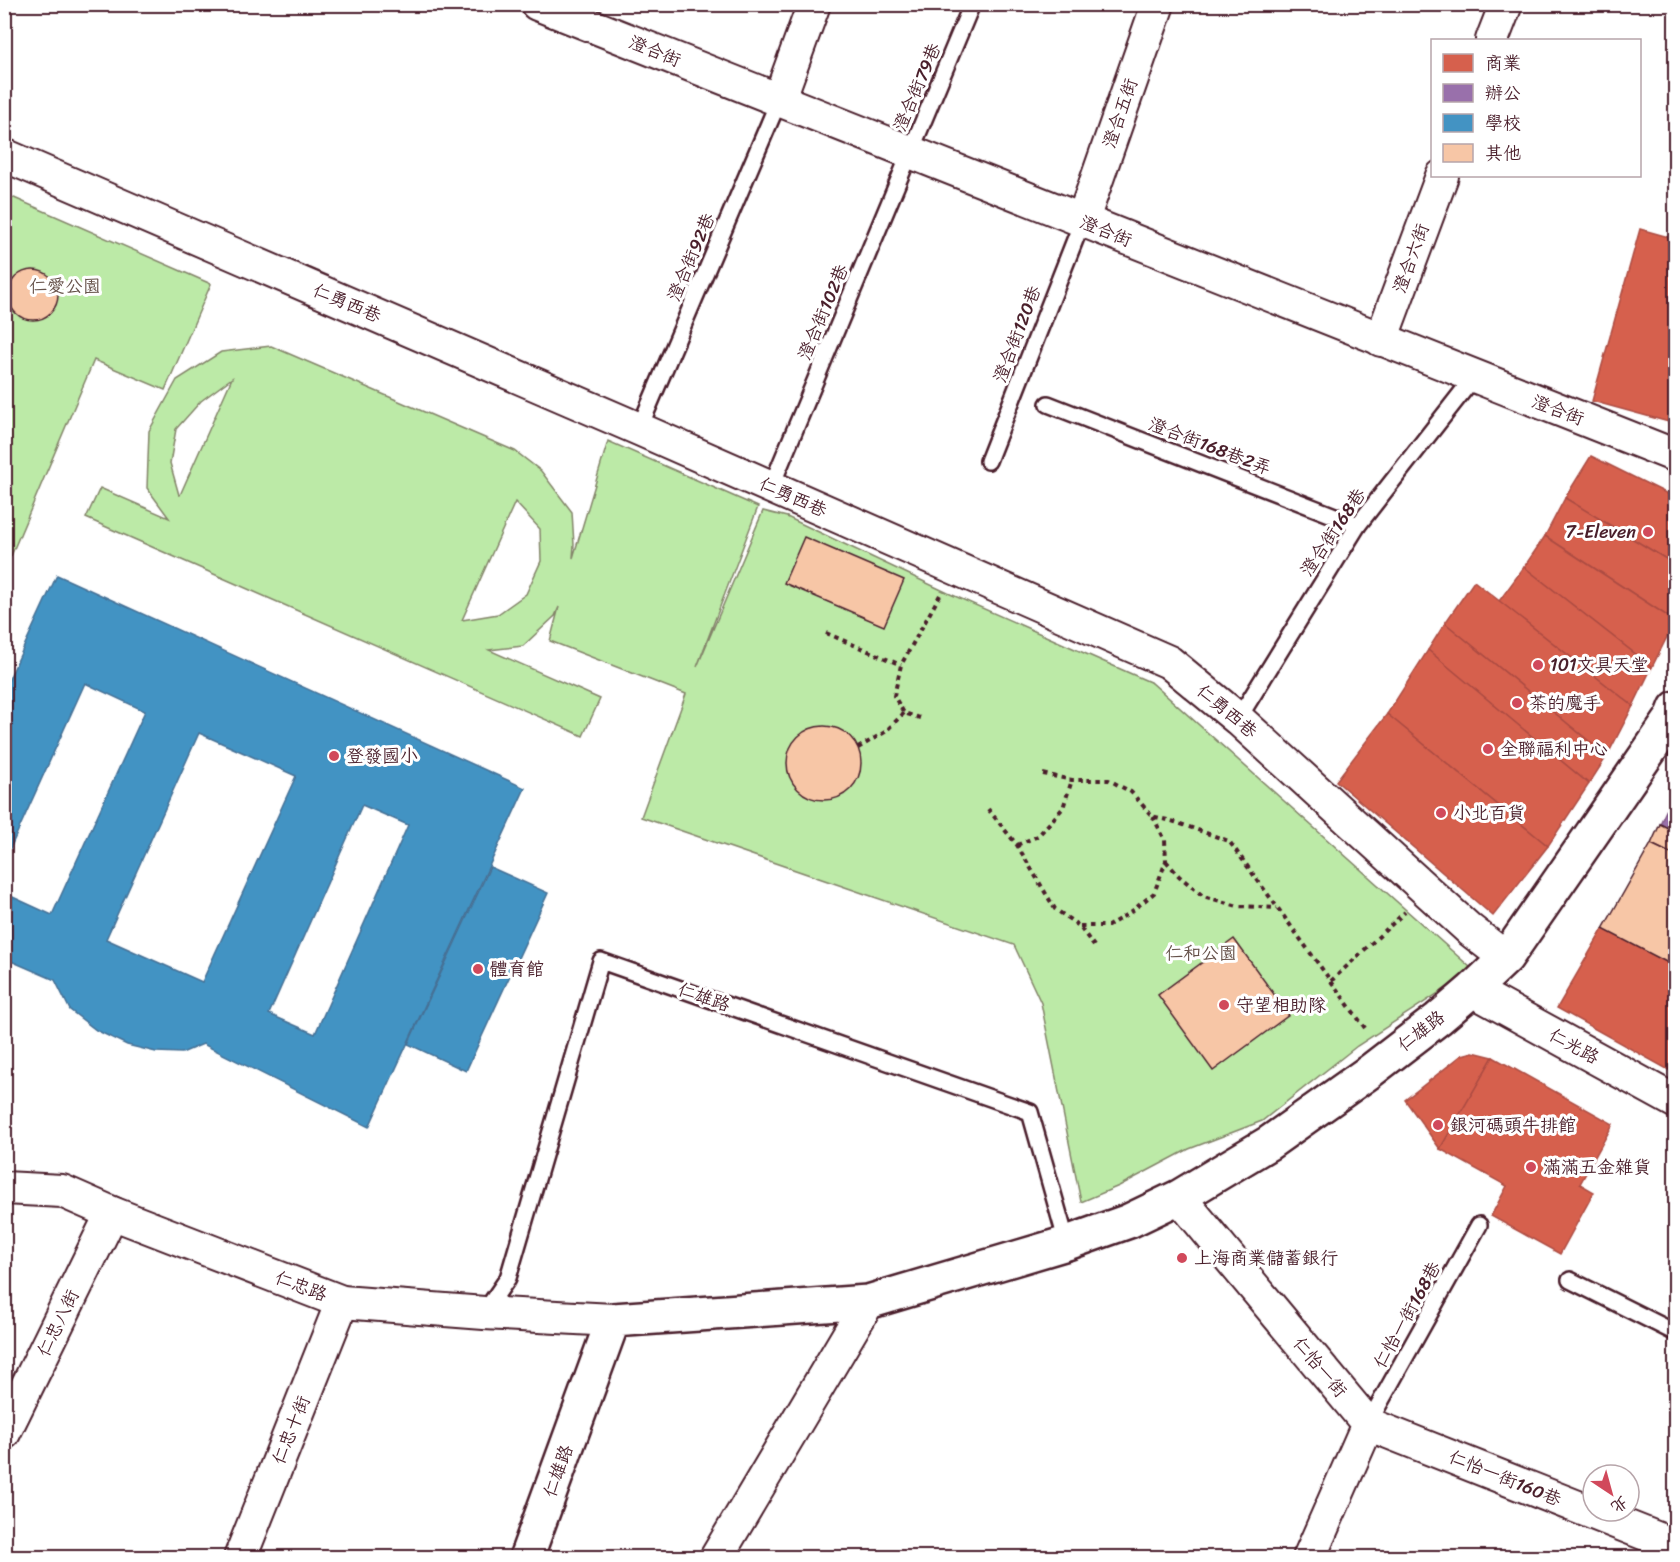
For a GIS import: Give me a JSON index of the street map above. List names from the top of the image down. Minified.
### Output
{"streets":{"street":["澄合街","澄合五街","澄合六街","仁勇西巷","仁雄路","仁光路","仁忠路","仁忠八街","仁怡一街","仁忠十街","仁怡一街160巷"],"lane":["澄合街79巷","澄合街92巷","澄合街102巷","澄合街120巷","澄合街168巷2弄","澄合街168巷","仁怡一街168巷"]},"crossings":[["澄合街","澄合街79巷"],["澄合街","澄合五街"],["澄合街","澄合街92巷"],["澄合街","澄合六街"],["澄合街","澄合街102巷"],["澄合街","澄合街120巷"],["澄合街","澄合街168巷"],["澄合街79巷","澄合街102巷"],["澄合五街","澄合街120巷"],["澄合街92巷","仁勇西巷"],["仁勇西巷","澄合街102巷"],["仁勇西巷","澄合街168巷"],["仁勇西巷","仁雄路"],["澄合街168巷2弄","澄合街168巷"],["仁雄路","仁光路"],["仁雄路","仁忠路"],["仁雄路","仁怡一街"],["仁忠路","仁忠八街"],["仁忠路","仁忠十街"],["仁怡一街168巷","仁怡一街"],["仁怡一街168巷","仁怡一街160巷"],["仁怡一街","仁怡一街160巷"]],"parks":["仁愛公園","仁和公園"],"places":["7-Eleven","101文具天堂","茶的魔手","全聯福利中心","登發國小","小北百貨","體育館","守望相助隊","銀河碼頭牛排館","滿滿五金雜貨","上海商業儲蓄銀行"],"legend":["商業","辦公","學校","其他"],"north":"bottom right"}
